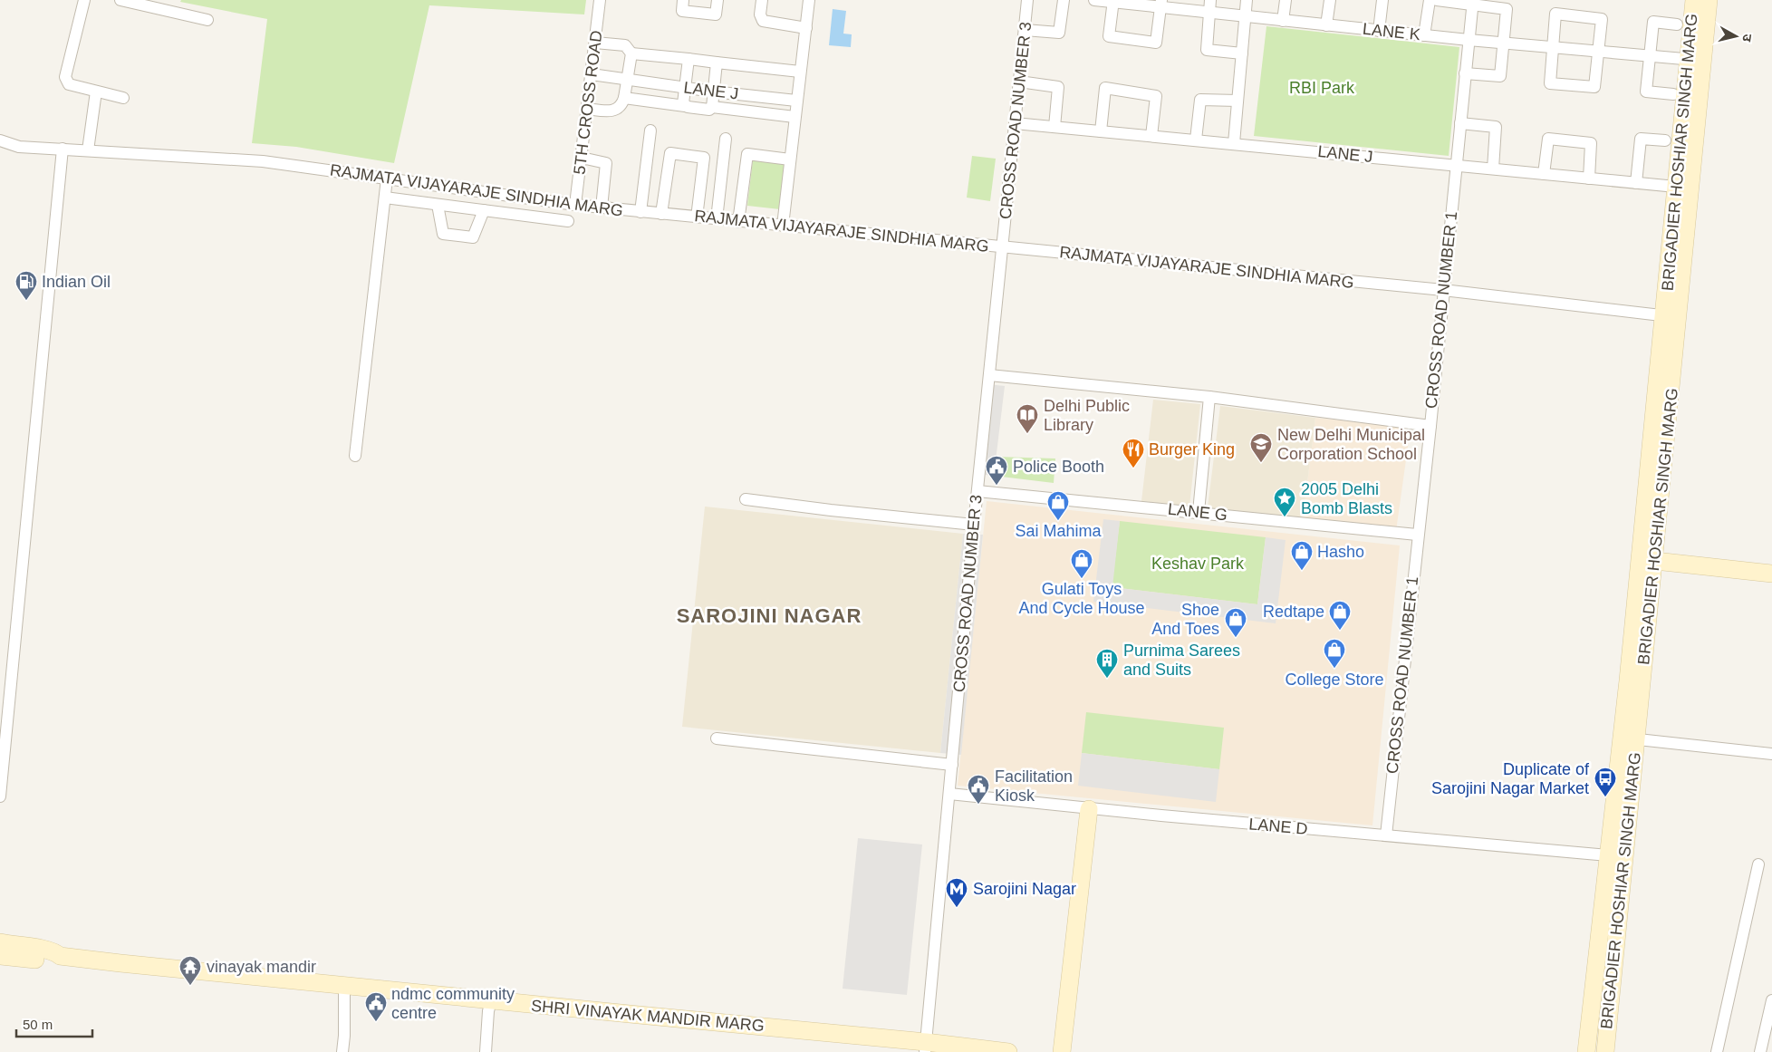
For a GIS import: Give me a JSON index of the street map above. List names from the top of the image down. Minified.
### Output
{"streets":{"street":["LANE K","LANE J","5TH CROSS ROAD","CROSS ROAD NUMBER 3","BRIGADIER HOSHIAR SINGH MARG","RAJMATA VIJAYARAJE SINDHIA MARG","CROSS ROAD NUMBER 1","LANE G","LANE D","SHRI VINAYAK MANDIR MARG"]},"crossings":[["LANE K","BRIGADIER HOSHIAR SINGH MARG"],["LANE K","CROSS ROAD NUMBER 1"],["LANE J","5TH CROSS ROAD"],["LANE J","CROSS ROAD NUMBER 3"],["LANE J","BRIGADIER HOSHIAR SINGH MARG"],["LANE J","CROSS ROAD NUMBER 1"],["5TH CROSS ROAD","RAJMATA VIJAYARAJE SINDHIA MARG"],["CROSS ROAD NUMBER 3","RAJMATA VIJAYARAJE SINDHIA MARG"],["CROSS ROAD NUMBER 3","LANE G"],["CROSS ROAD NUMBER 3","LANE D"],["CROSS ROAD NUMBER 3","SHRI VINAYAK MANDIR MARG"],["BRIGADIER HOSHIAR SINGH MARG","RAJMATA VIJAYARAJE SINDHIA MARG"],["RAJMATA VIJAYARAJE SINDHIA MARG","CROSS ROAD NUMBER 1"],["CROSS ROAD NUMBER 1","LANE G"],["CROSS ROAD NUMBER 1","LANE D"]],"districts":["SAROJINI NAGAR"],"parks":["RBI Park","Keshav Park"],"places":{"fuel station":["Indian Oil"],"library":["Delhi Public Library"],"school or university":["New Delhi Municipal Corporation School"],"restaurant":["Burger King"],"public building":["Police Booth","Facilitation Kiosk","ndmc community centre"],"place":["2005 Delhi Bomb Blasts"],"shop":["Sai Mahima","Hasho","Gulati Toys And Cycle House","Redtape","Shoe And Toes","College Store"],"building":["Purnima Sarees and Suits"],"bus stop":["Duplicate of Sarojini Nagar Market"],"metro station":["Sarojini Nagar"],"temple":["vinayak mandir"]},"scale_bar":"50 m","north":"right"}
